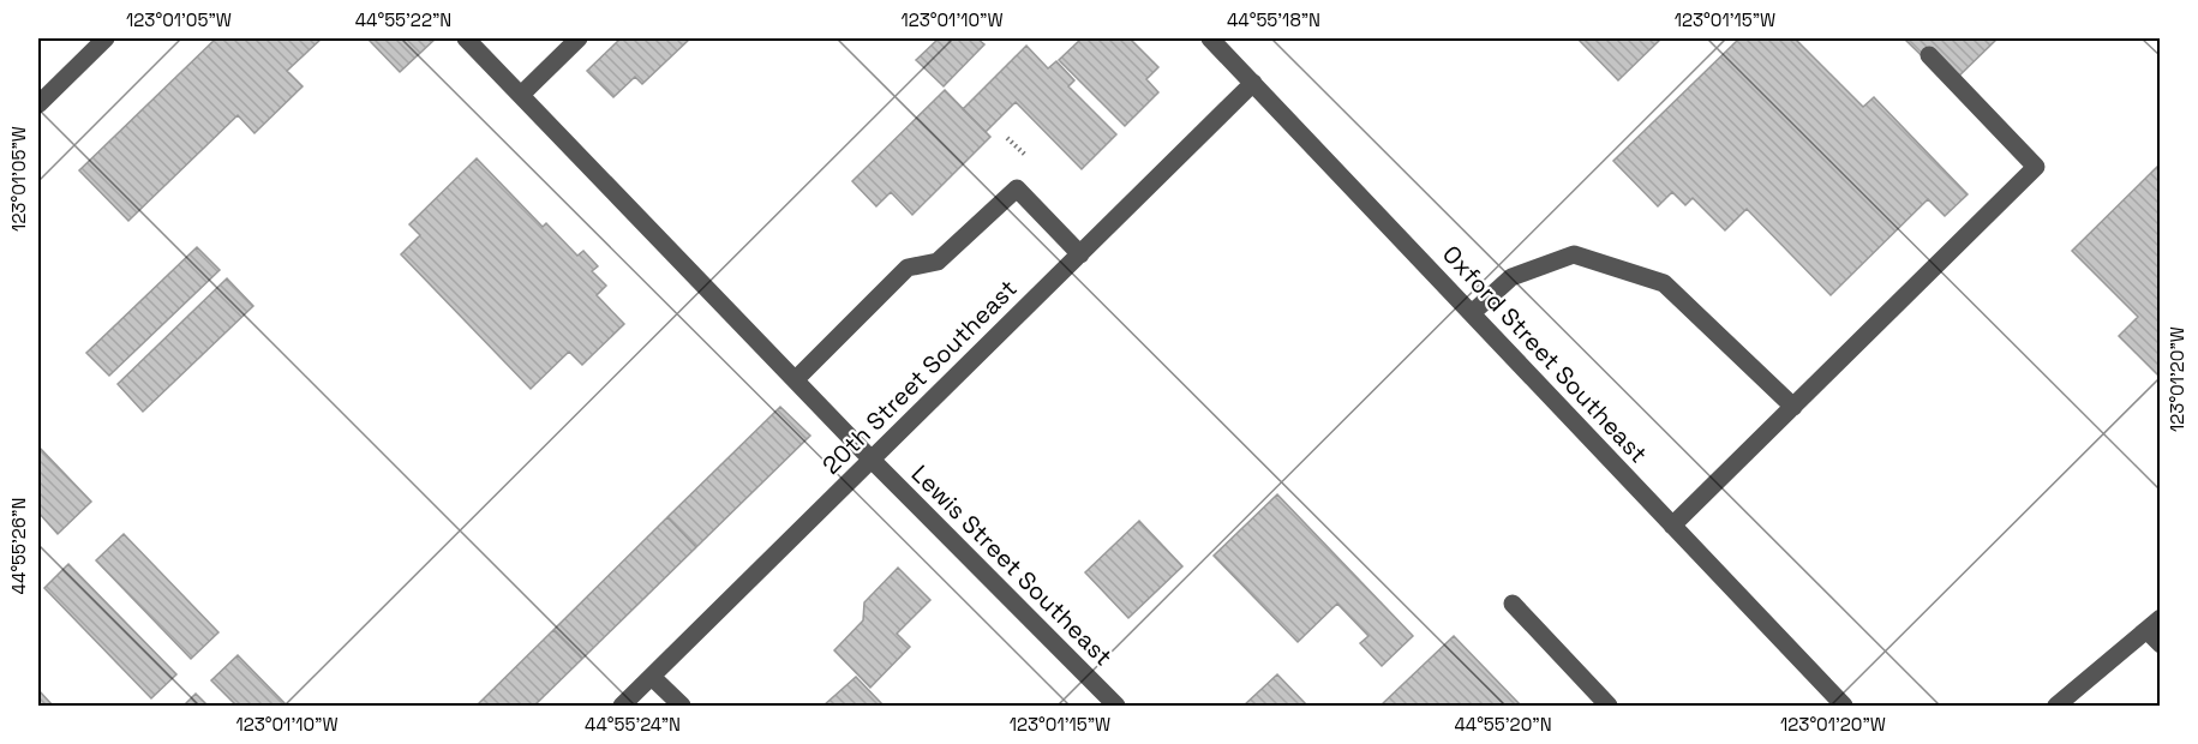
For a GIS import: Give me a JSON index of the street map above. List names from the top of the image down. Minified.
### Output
{"streets":{"street":["Oxford Street Southeast","20th Street Southeast","Lewis Street Southeast"]},"crossings":[["Oxford Street Southeast","20th Street Southeast"],["20th Street Southeast","Lewis Street Southeast"]],"coordinates":["123°01'05\"W","44°55'22\"N","123°01'10\"W","44°55'18\"N","123°01'15\"W","123°01'20\"W","44°55'26\"N","44°55'24\"N","44°55'20\"N"]}
